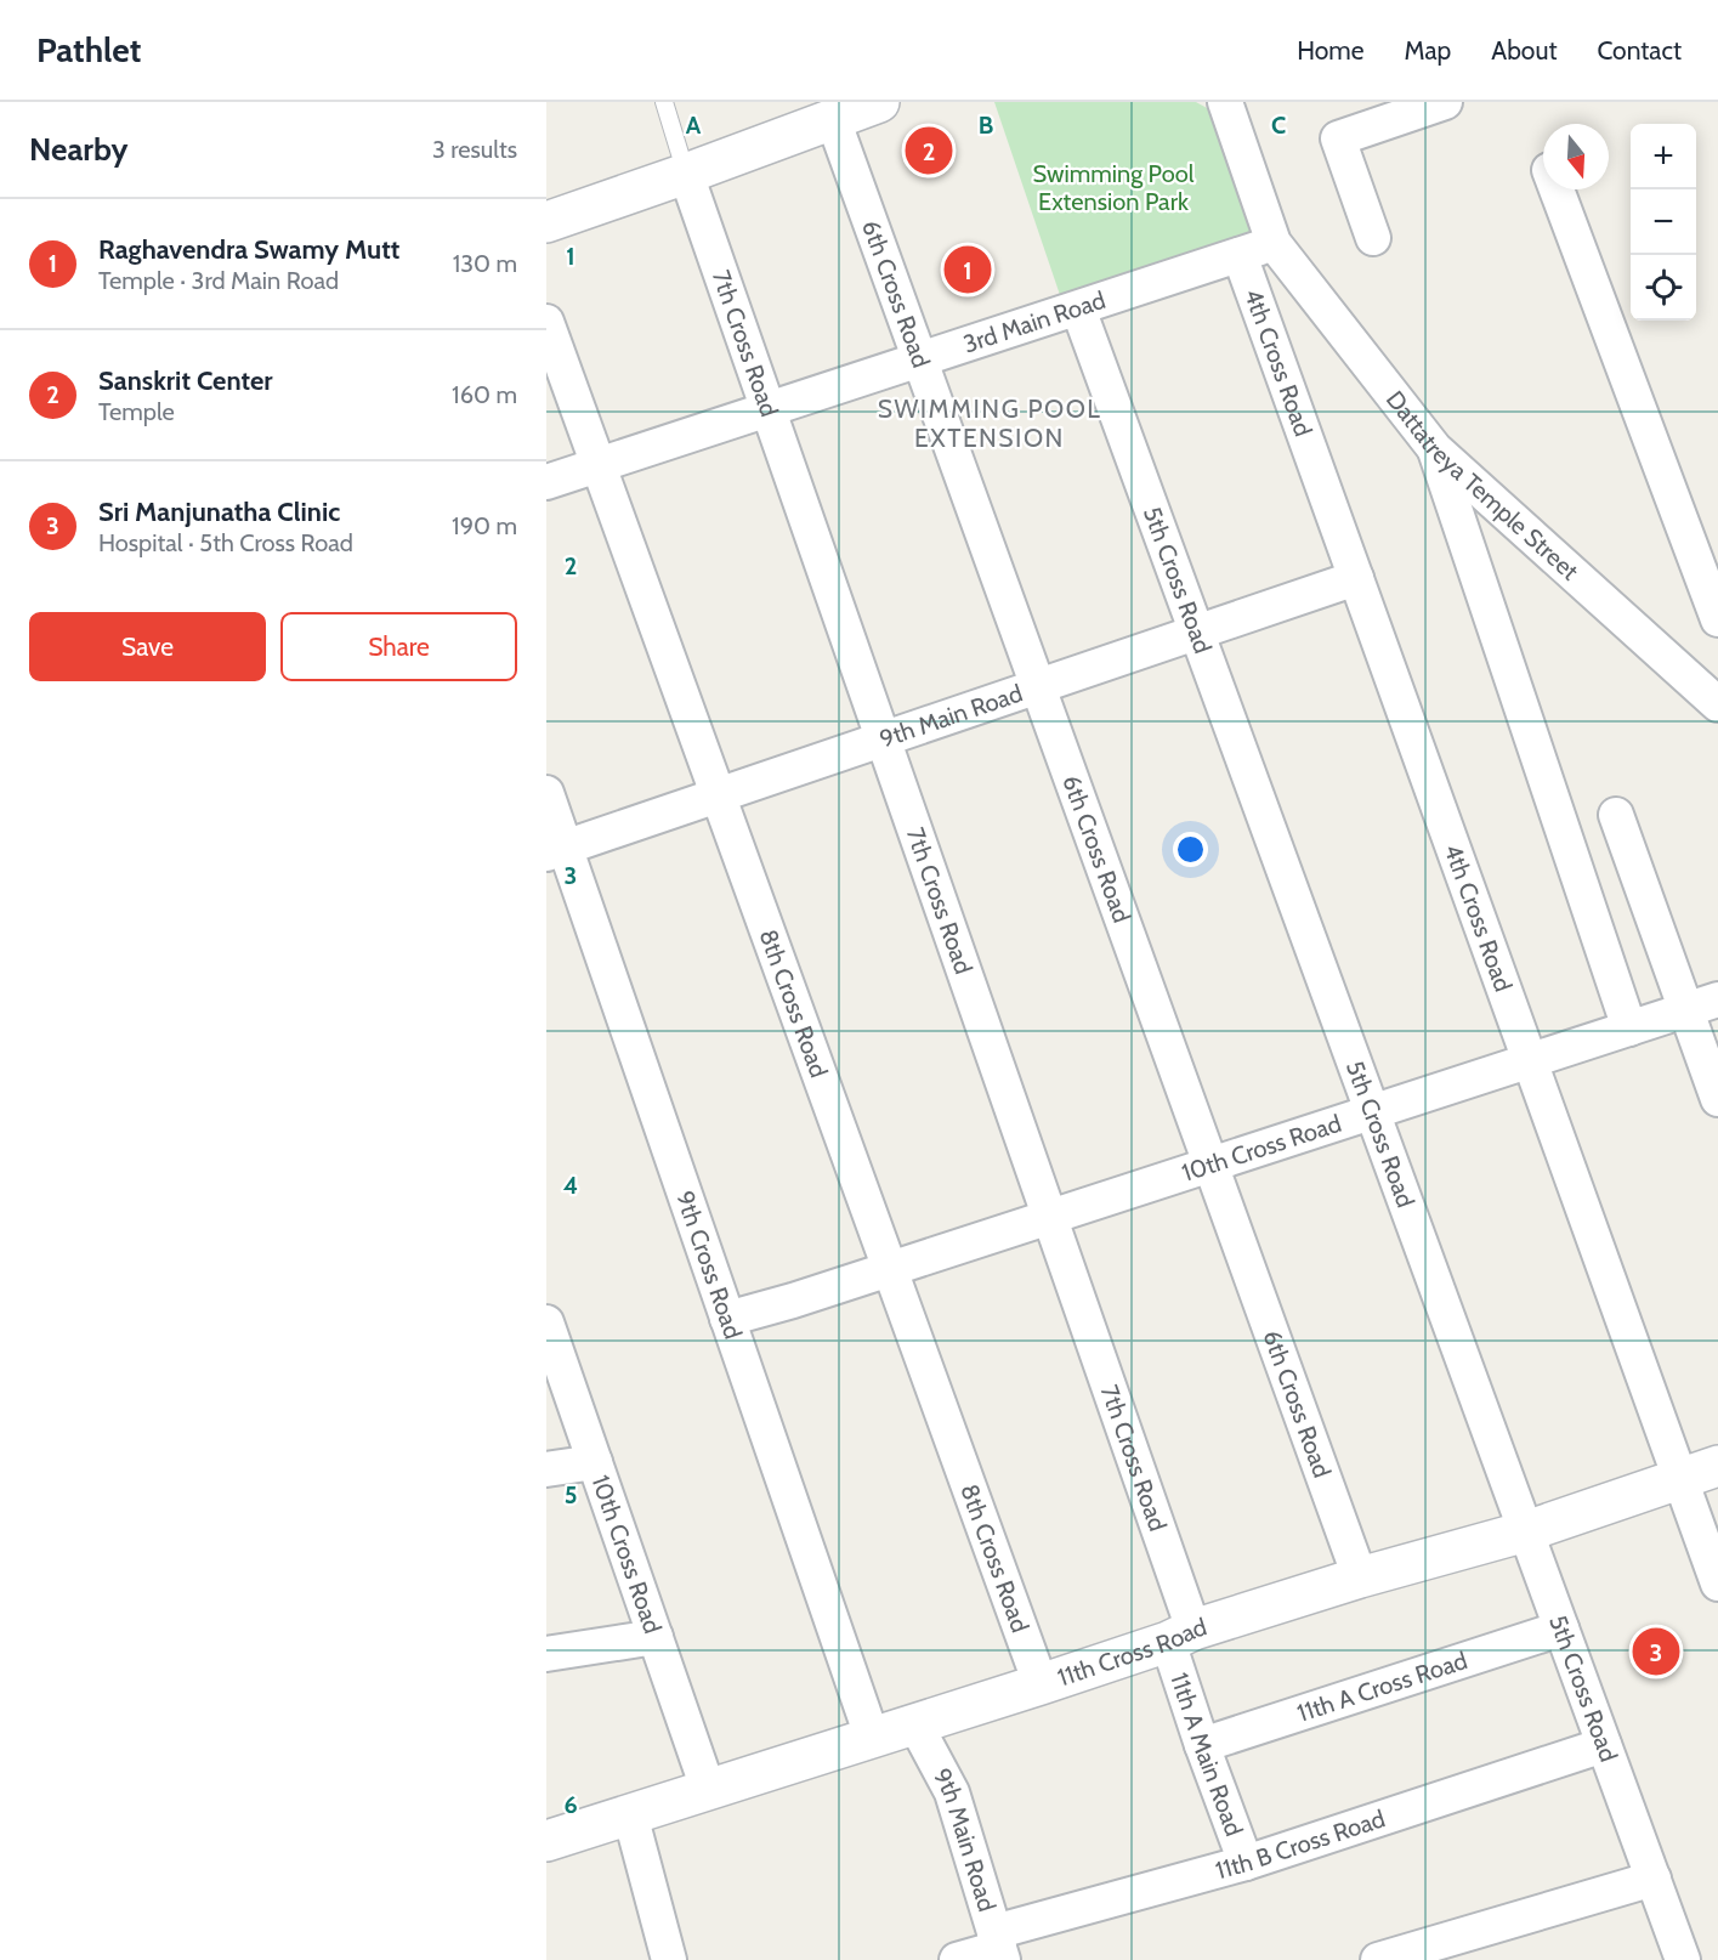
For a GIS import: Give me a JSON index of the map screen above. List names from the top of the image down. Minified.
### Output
{"streets":{"street":["6th Cross Road","3rd Main Road","7th Cross Road","4th Cross Road","Dattatreya Temple Street","5th Cross Road","9th Main Road","8th Cross Road","10th Cross Road","9th Cross Road","11th Cross Road","11th A Cross Road","11th A Main Road","11th B Cross Road"]},"crossings":[["6th Cross Road","3rd Main Road"],["6th Cross Road","9th Main Road"],["6th Cross Road","10th Cross Road"],["6th Cross Road","11th Cross Road"],["3rd Main Road","7th Cross Road"],["3rd Main Road","4th Cross Road"],["3rd Main Road","Dattatreya Temple Street"],["3rd Main Road","5th Cross Road"],["3rd Main Road","8th Cross Road"],["7th Cross Road","9th Main Road"],["7th Cross Road","10th Cross Road"],["7th Cross Road","11th Cross Road"],["7th Cross Road","11th A Main Road"],["4th Cross Road","9th Main Road"],["4th Cross Road","10th Cross Road"],["4th Cross Road","11th Cross Road"],["5th Cross Road","9th Main Road"],["5th Cross Road","10th Cross Road"],["5th Cross Road","11th Cross Road"],["5th Cross Road","11th A Cross Road"],["5th Cross Road","11th B Cross Road"],["9th Main Road","8th Cross Road"],["9th Main Road","9th Cross Road"],["9th Main Road","11th Cross Road"],["9th Main Road","11th B Cross Road"],["8th Cross Road","10th Cross Road"],["8th Cross Road","11th Cross Road"],["10th Cross Road","9th Cross Road"],["10th Cross Road","11th Cross Road"],["9th Cross Road","11th Cross Road"],["11th Cross Road","11th A Main Road"],["11th A Cross Road","11th A Main Road"],["11th A Main Road","11th B Cross Road"]],"districts":["SWIMMING POOL EXTENSION"],"parks":["Swimming Pool Extension Park"],"north":"bottom","page":{"header":"Pathlet","nav":["Home","Map","About","Contact"],"heading":["Nearby","3 results"],"map_buttons":["+","−"],"pins":["2","1","3"],"list":[{"mark":"1","name":"Raghavendra Swamy Mutt","note":"Temple · 3rd Main Road","value":"130 m"},{"mark":"2","name":"Sanskrit Center","note":"Temple","value":"160 m"},{"mark":"3","name":"Sri Manjunatha Clinic","note":"Hospital · 5th Cross Road","value":"190 m"}],"buttons":["Save","Share"]},"grid":{"columns":["A","B","C"],"rows":["1","2","3","4","5","6"]}}
